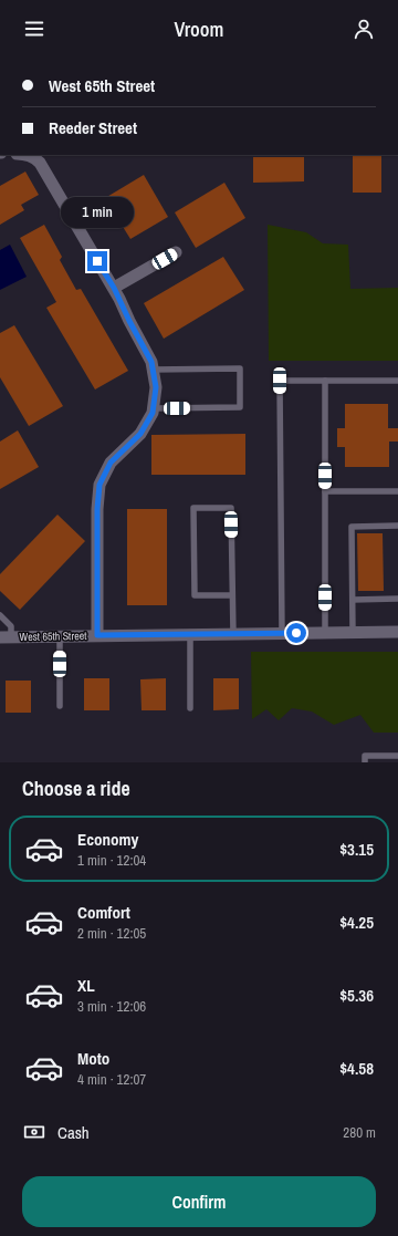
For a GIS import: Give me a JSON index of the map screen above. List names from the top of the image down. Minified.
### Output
{"streets":{"street":["West 65th Street"]},"page":{"header":"Vroom","banner":["West 65th Street","Reeder Street"],"bubble":"1 min","heading":"Choose a ride","list":[{"name":"Economy","note":"1 min · 12:04","value":"$3.15"},{"name":"Comfort","note":"2 min · 12:05","value":"$4.25"},{"name":"XL","note":"3 min · 12:06","value":"$5.36"},{"name":"Moto","note":"4 min · 12:07","value":"$4.58"}],"pay":["Cash","280 m"],"buttons":"Confirm"}}
